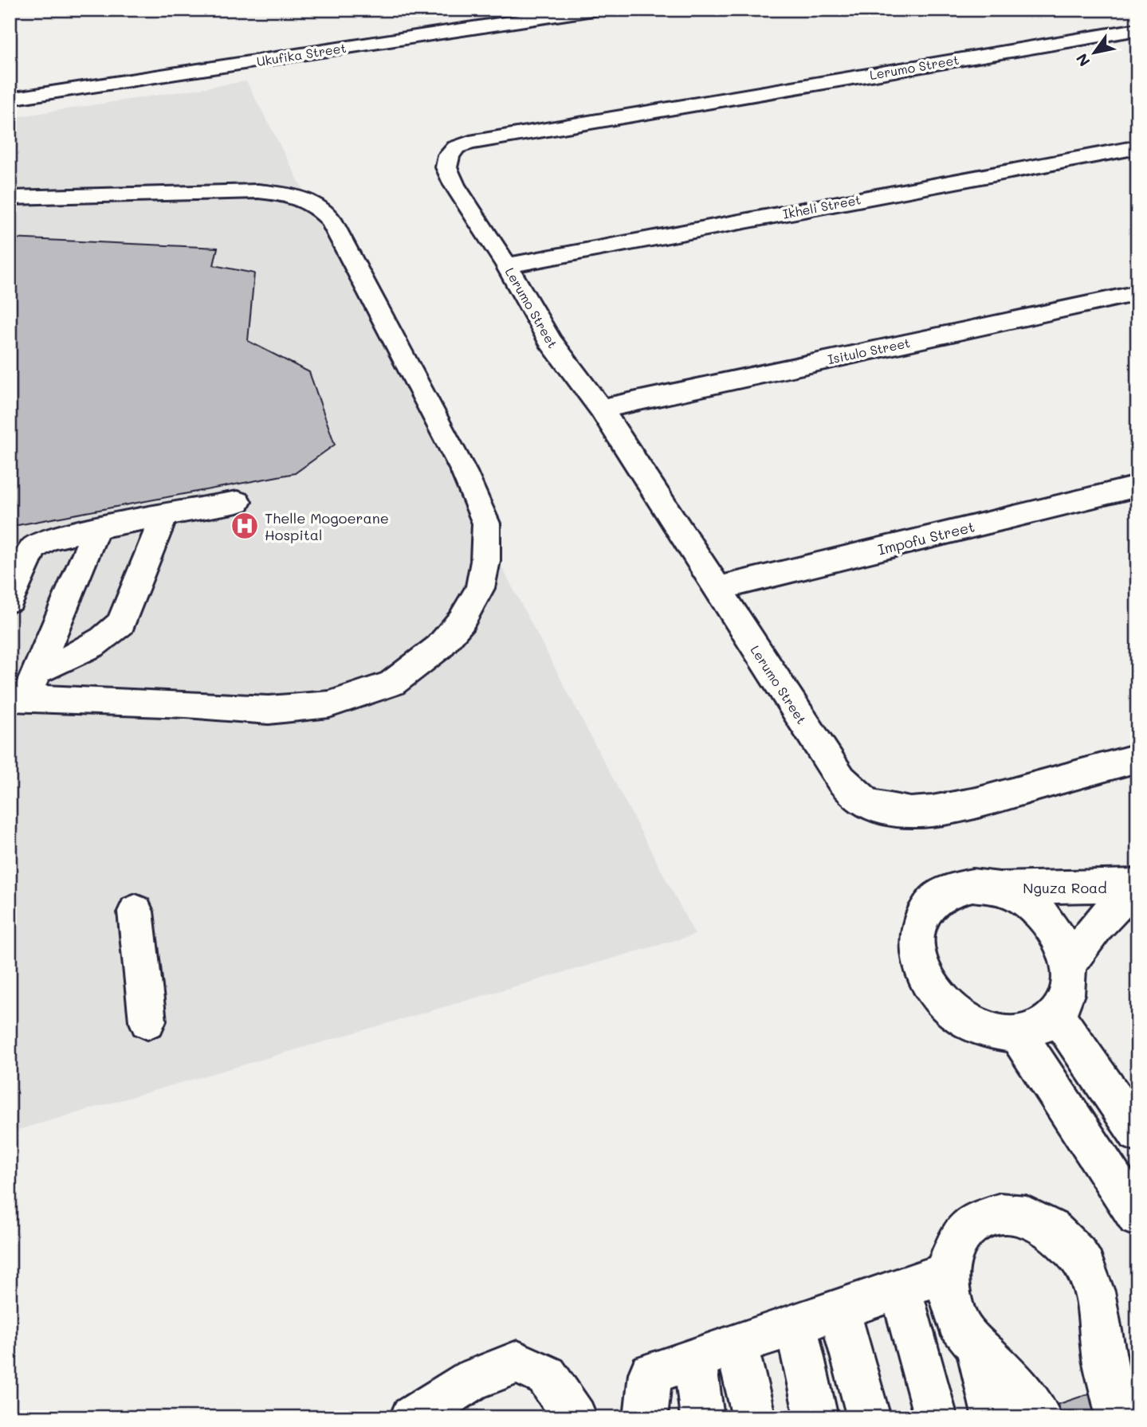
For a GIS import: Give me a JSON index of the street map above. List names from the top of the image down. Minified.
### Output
{"streets":{"street":["Ukufika Street","Lerumo Street","Ikheli Street","Isitulo Street","Impofu Street","Nguza Road"]},"crossings":[["Lerumo Street","Ikheli Street"],["Lerumo Street","Isitulo Street"],["Lerumo Street","Impofu Street"]],"places":{"hospital":["Thelle Mogoerane Hospital"]},"north":"bottom left"}
